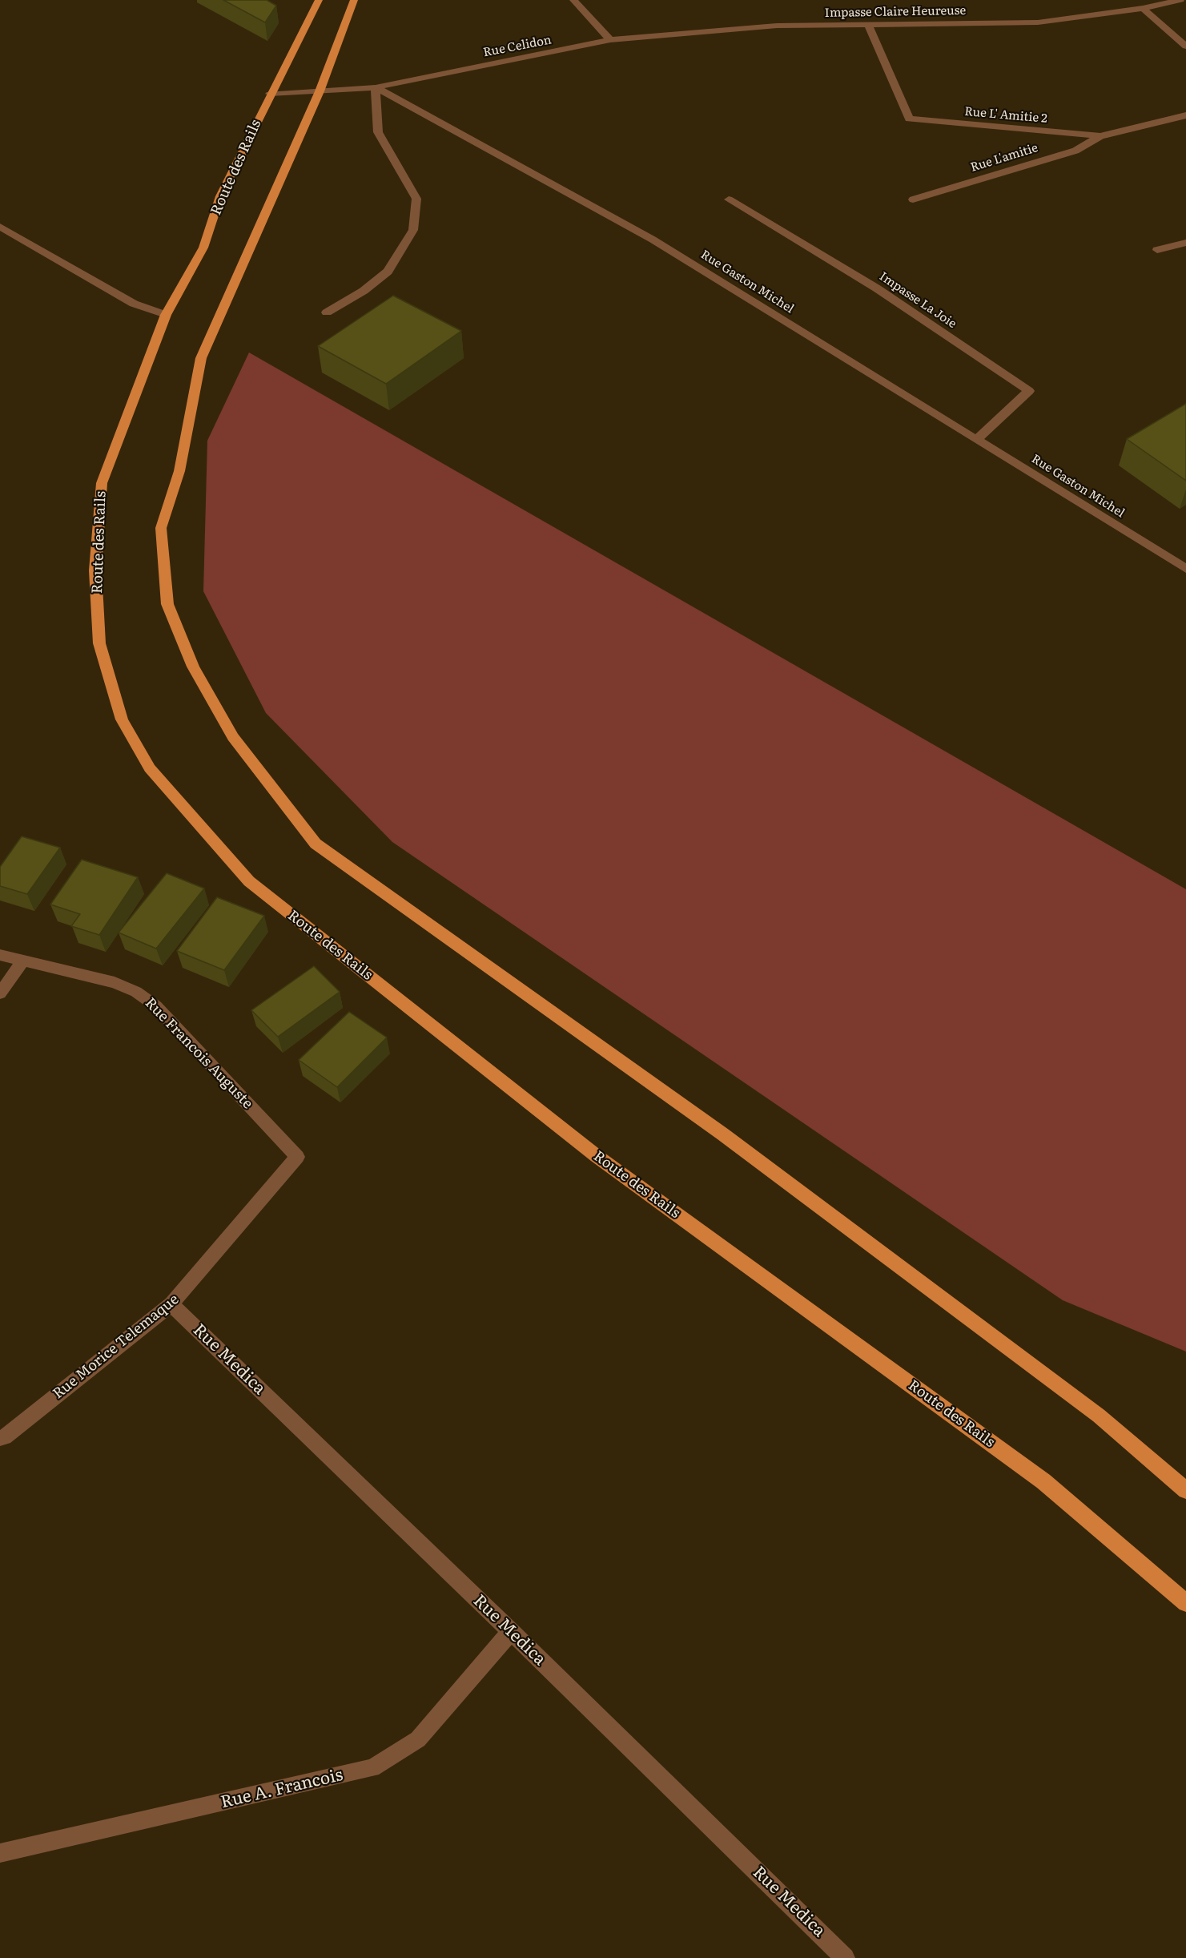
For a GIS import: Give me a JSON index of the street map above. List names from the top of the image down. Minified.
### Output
{"streets":{"main road":["Route des Rails"],"street":["Impasse Claire Heureuse","Rue Celidon","Rue L' Amitie 2","Rue L'amitie","Rue Gaston Michel","Impasse La Joie","Rue Francois Auguste","Rue Morice Telemaque","Rue Medica","Rue A. Francois"]},"crossings":[["Impasse Claire Heureuse","Rue Celidon"],["Impasse Claire Heureuse","Rue L' Amitie 2"],["Rue Celidon","Rue Gaston Michel"],["Rue L' Amitie 2","Rue L'amitie"],["Rue Gaston Michel","Impasse La Joie"],["Rue Francois Auguste","Rue Morice Telemaque"],["Rue Morice Telemaque","Rue Medica"],["Rue Medica","Rue A. Francois"]]}
